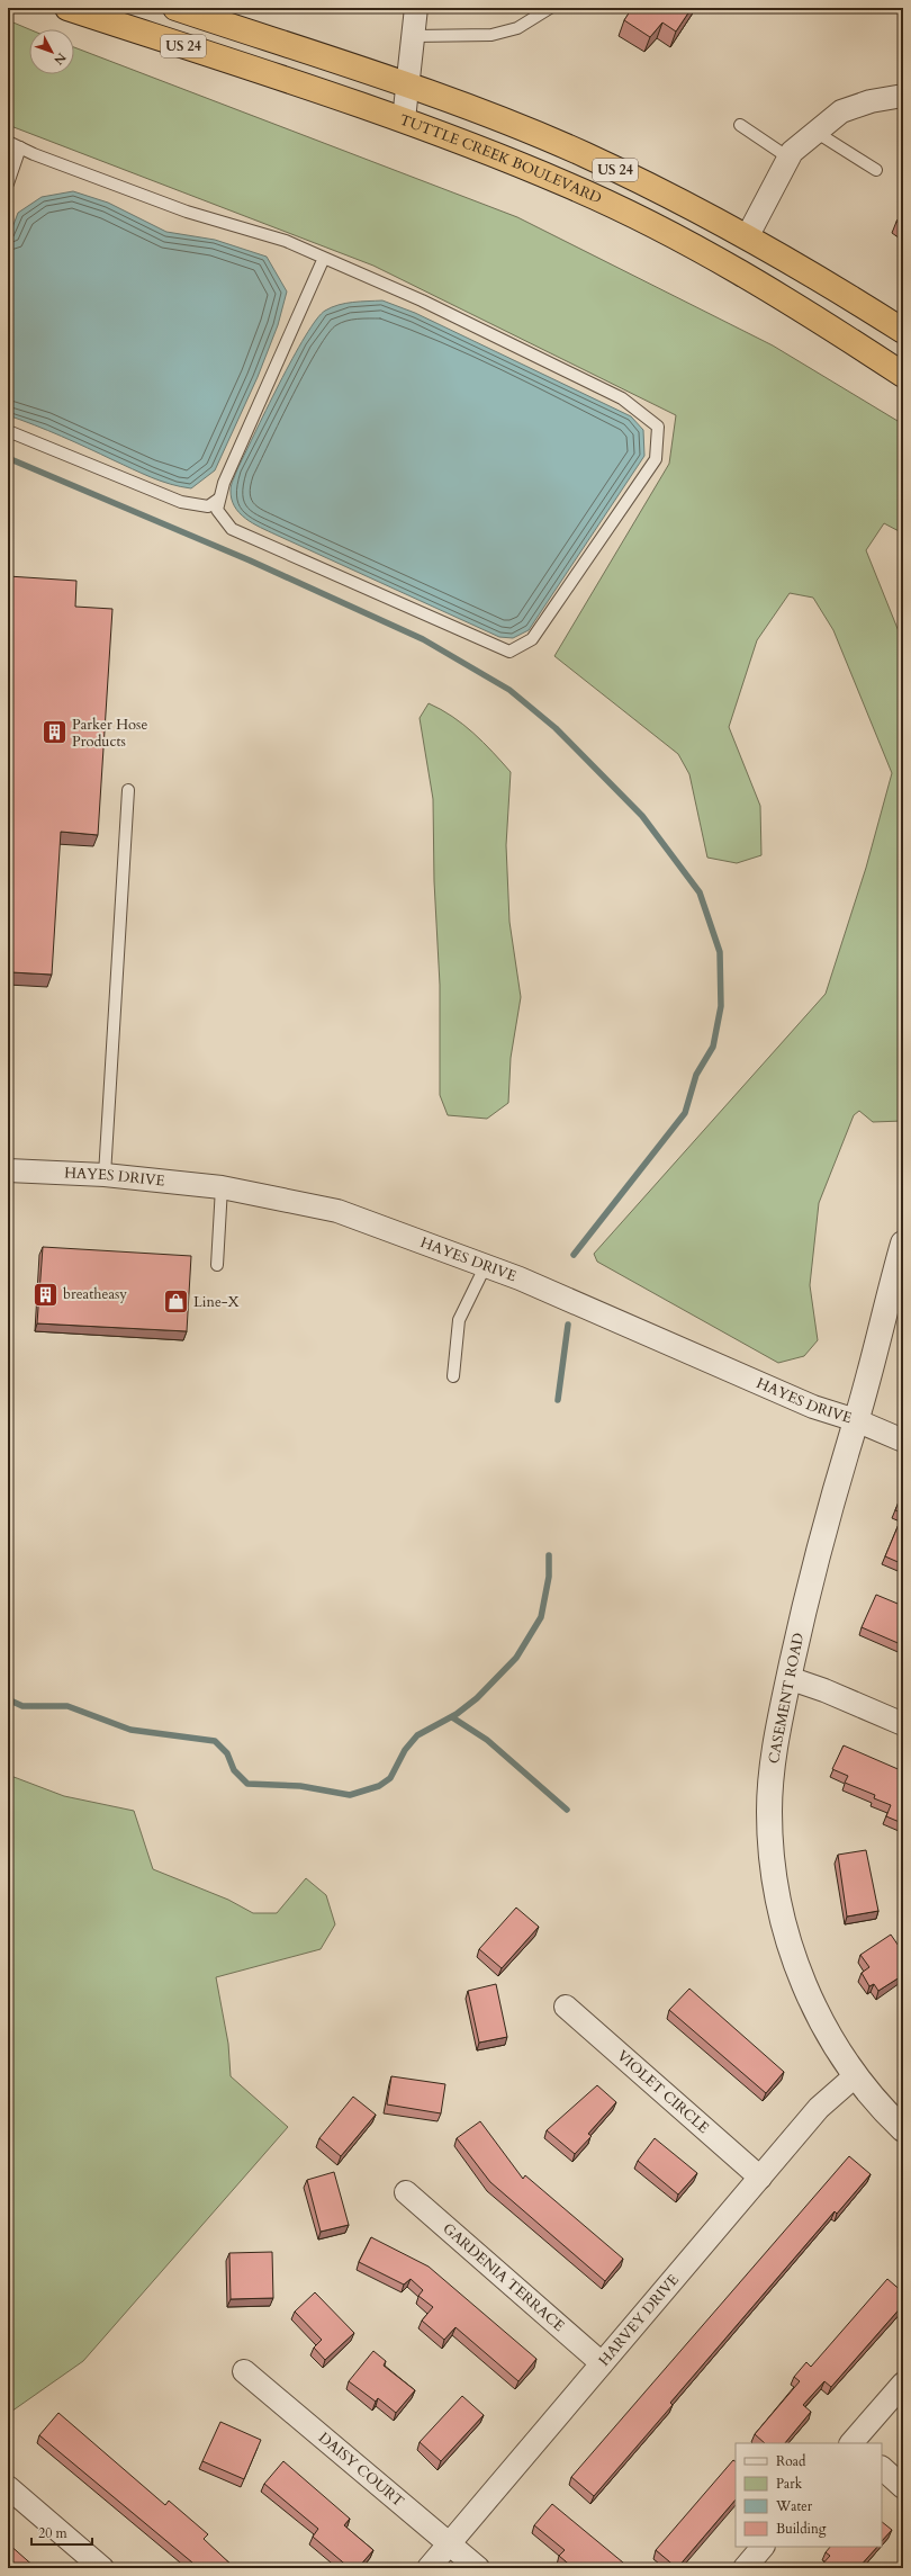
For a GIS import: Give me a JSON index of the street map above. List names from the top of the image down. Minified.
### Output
{"streets":{"highway":["US 24","TUTTLE CREEK BOULEVARD"],"street":["HAYES DRIVE","CASEMENT ROAD","VIOLET CIRCLE","GARDENIA TERRACE","HARVEY DRIVE","DAISY COURT"]},"crossings":[["HAYES DRIVE","CASEMENT ROAD"],["CASEMENT ROAD","HARVEY DRIVE"],["VIOLET CIRCLE","HARVEY DRIVE"],["GARDENIA TERRACE","HARVEY DRIVE"],["HARVEY DRIVE","DAISY COURT"]],"places":{"building":["Parker Hose Products","breatheasy"],"shop":["Line-X"]},"legend":["Road","Park","Water","Building"],"scale_bar":"20 m","north":"bottom right"}
